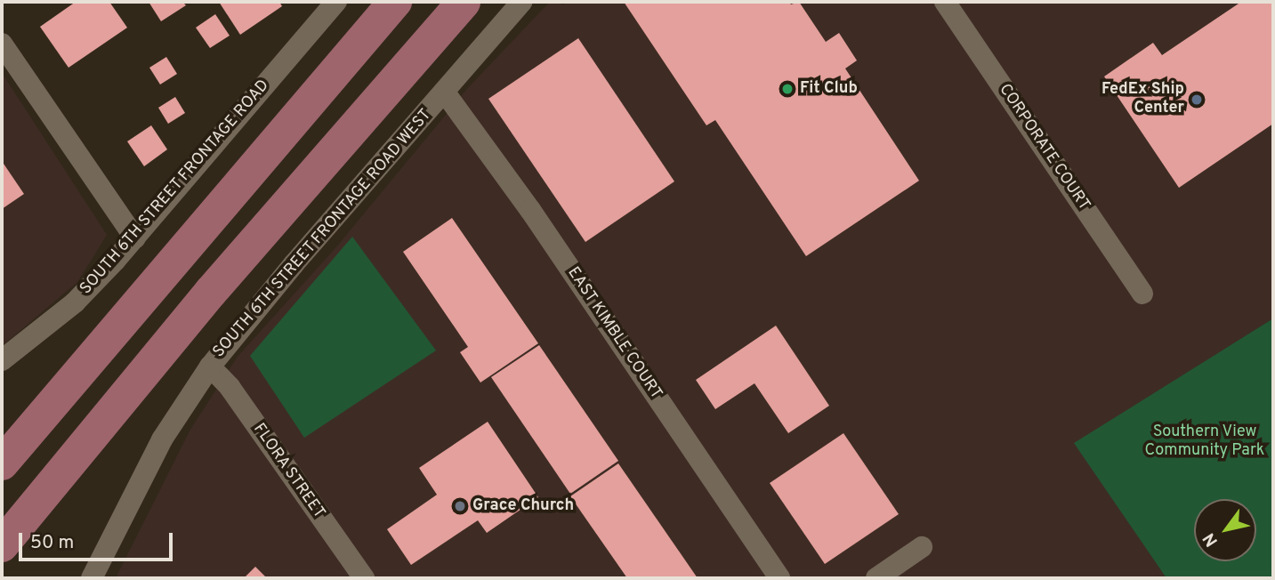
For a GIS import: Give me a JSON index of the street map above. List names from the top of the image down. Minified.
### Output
{"streets":{"street":["CORPORATE COURT","SOUTH 6TH STREET FRONTAGE ROAD","SOUTH 6TH STREET FRONTAGE ROAD WEST","EAST KIMBLE COURT","FLORA STREET"]},"crossings":[["SOUTH 6TH STREET FRONTAGE ROAD WEST","EAST KIMBLE COURT"],["SOUTH 6TH STREET FRONTAGE ROAD WEST","FLORA STREET"]],"parks":["Southern View Community Park"],"places":["Fit Club","FedEx Ship Center","Grace Church"],"scale_bar":"50 m","north":"bottom left"}
